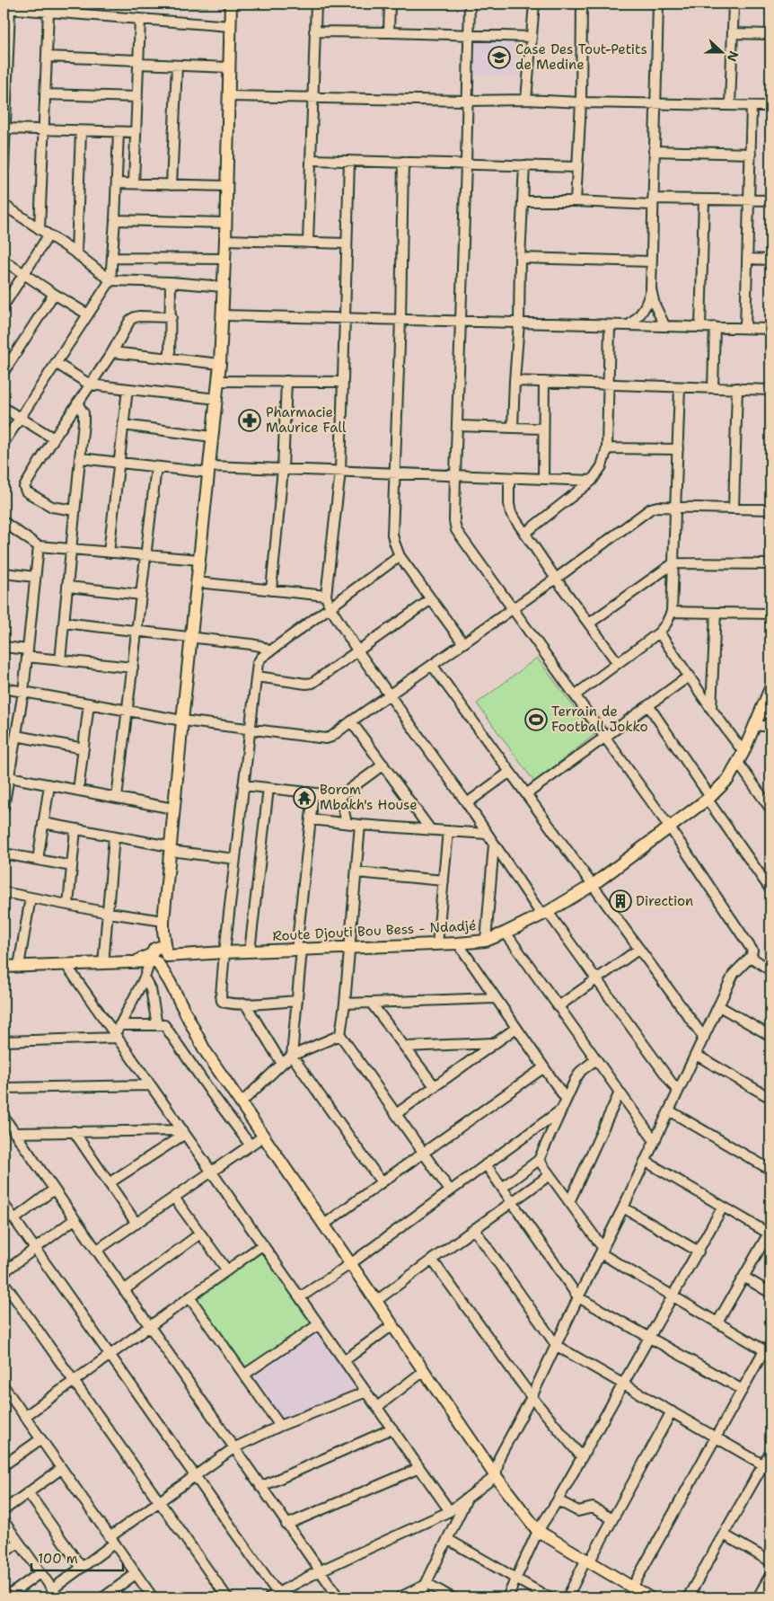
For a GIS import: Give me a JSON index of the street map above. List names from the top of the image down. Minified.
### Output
{"streets":{"main road":["Route Djouti Bou Bess - Ndadjé"]},"places":{"school or university":["Case Des Tout-Petits de Medine"],"pharmacy":["Pharmacie Maurice Fall"],"sports":["Terrain de Football Jokko"],"temple":["Borom Mbakh's House"],"building":["Direction"]},"scale_bar":"100 m","north":"right"}
